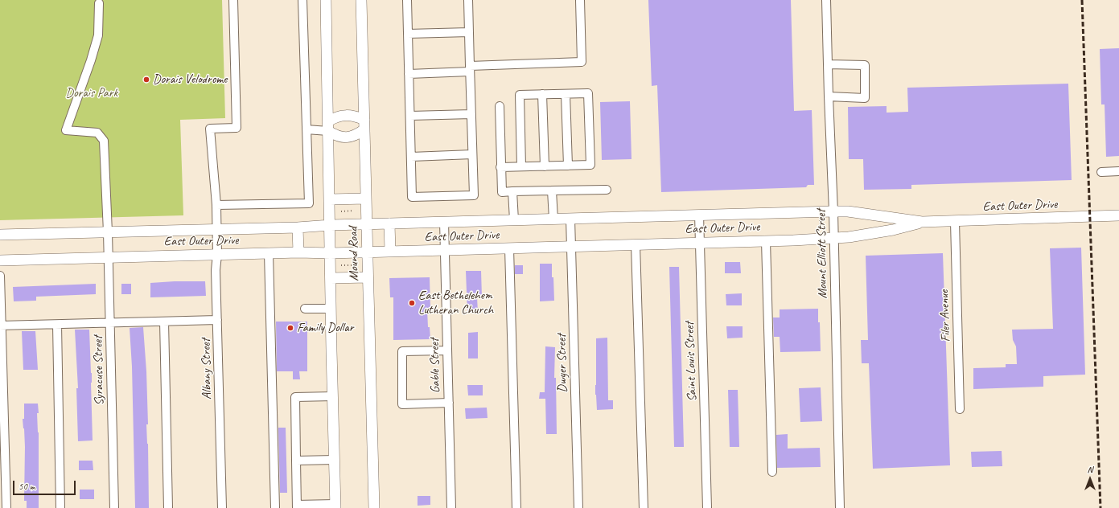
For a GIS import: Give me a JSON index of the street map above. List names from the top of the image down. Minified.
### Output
{"streets":{"main road":["East Outer Drive","Mound Road"],"street":["Mount Elliott Street","Filer Avenue","Saint Louis Street","Dwyer Street","Gable Street","Albany Street","Syracuse Street"]},"crossings":[["East Outer Drive","Mound Road"],["East Outer Drive","Mount Elliott Street"],["East Outer Drive","Filer Avenue"],["East Outer Drive","Saint Louis Street"],["East Outer Drive","Dwyer Street"],["East Outer Drive","Gable Street"],["East Outer Drive","Albany Street"],["East Outer Drive","Syracuse Street"]],"parks":["Dorais Park"],"places":["Dorais Velodrome","East Bethelehem Lutheran Church","Family Dollar"],"scale_bar":"50 m","north":"top"}
